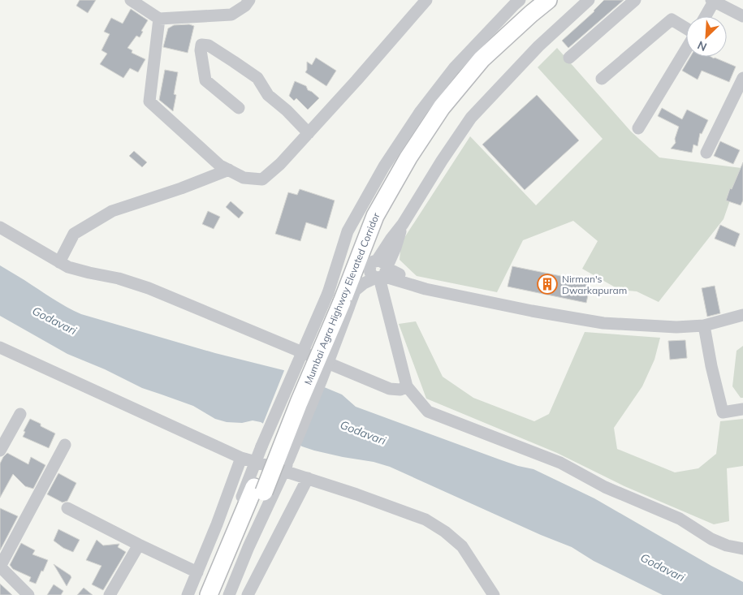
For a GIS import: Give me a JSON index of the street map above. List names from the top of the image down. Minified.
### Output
{"streets":{"highway":["Mumbai Agra Highway Elevated Corridor"]},"water":["Godavari"],"places":{"building":["Nirman's Dwarkapuram"]},"north":"bottom left"}
